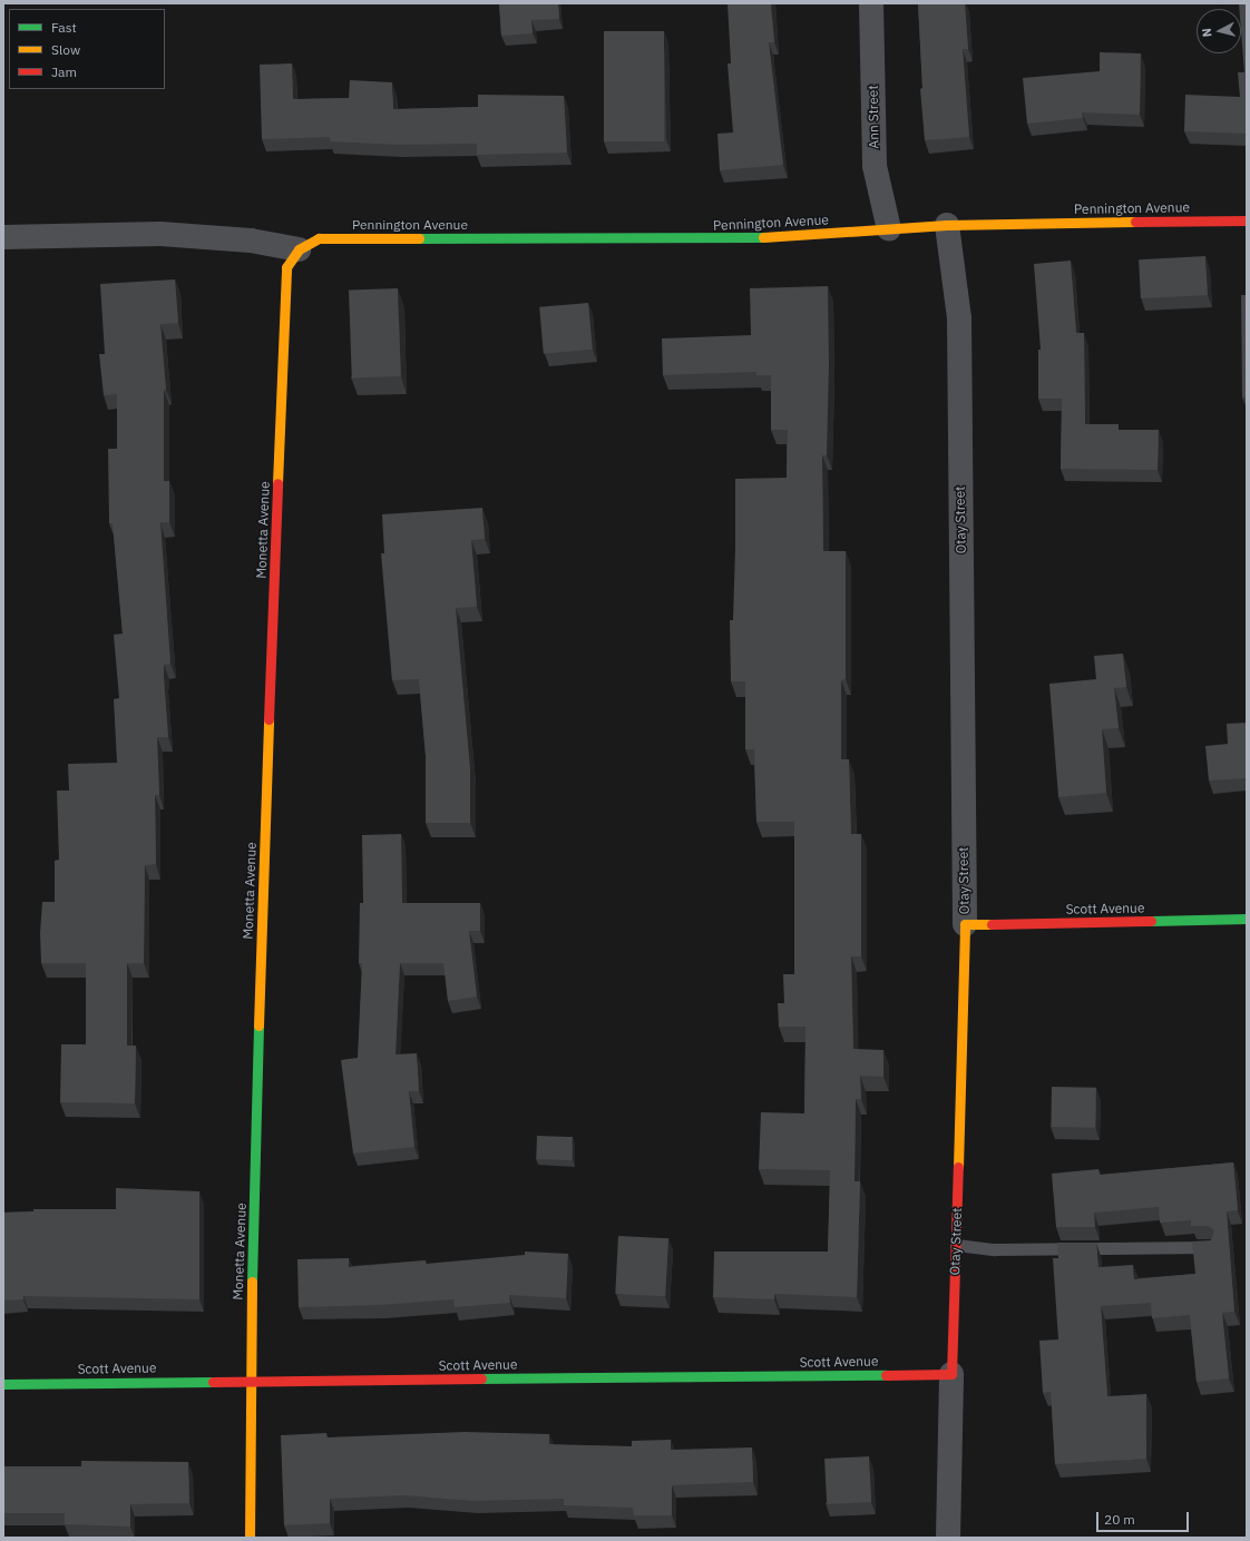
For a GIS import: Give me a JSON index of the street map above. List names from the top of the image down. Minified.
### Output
{"streets":{"street":["Ann Street","Pennington Avenue","Otay Street","Monetta Avenue","Scott Avenue"]},"crossings":[["Ann Street","Pennington Avenue"],["Pennington Avenue","Otay Street"],["Pennington Avenue","Monetta Avenue"],["Otay Street","Scott Avenue"],["Monetta Avenue","Scott Avenue"]],"legend":["Fast","Slow","Jam"],"scale_bar":"20 m","north":"left"}
